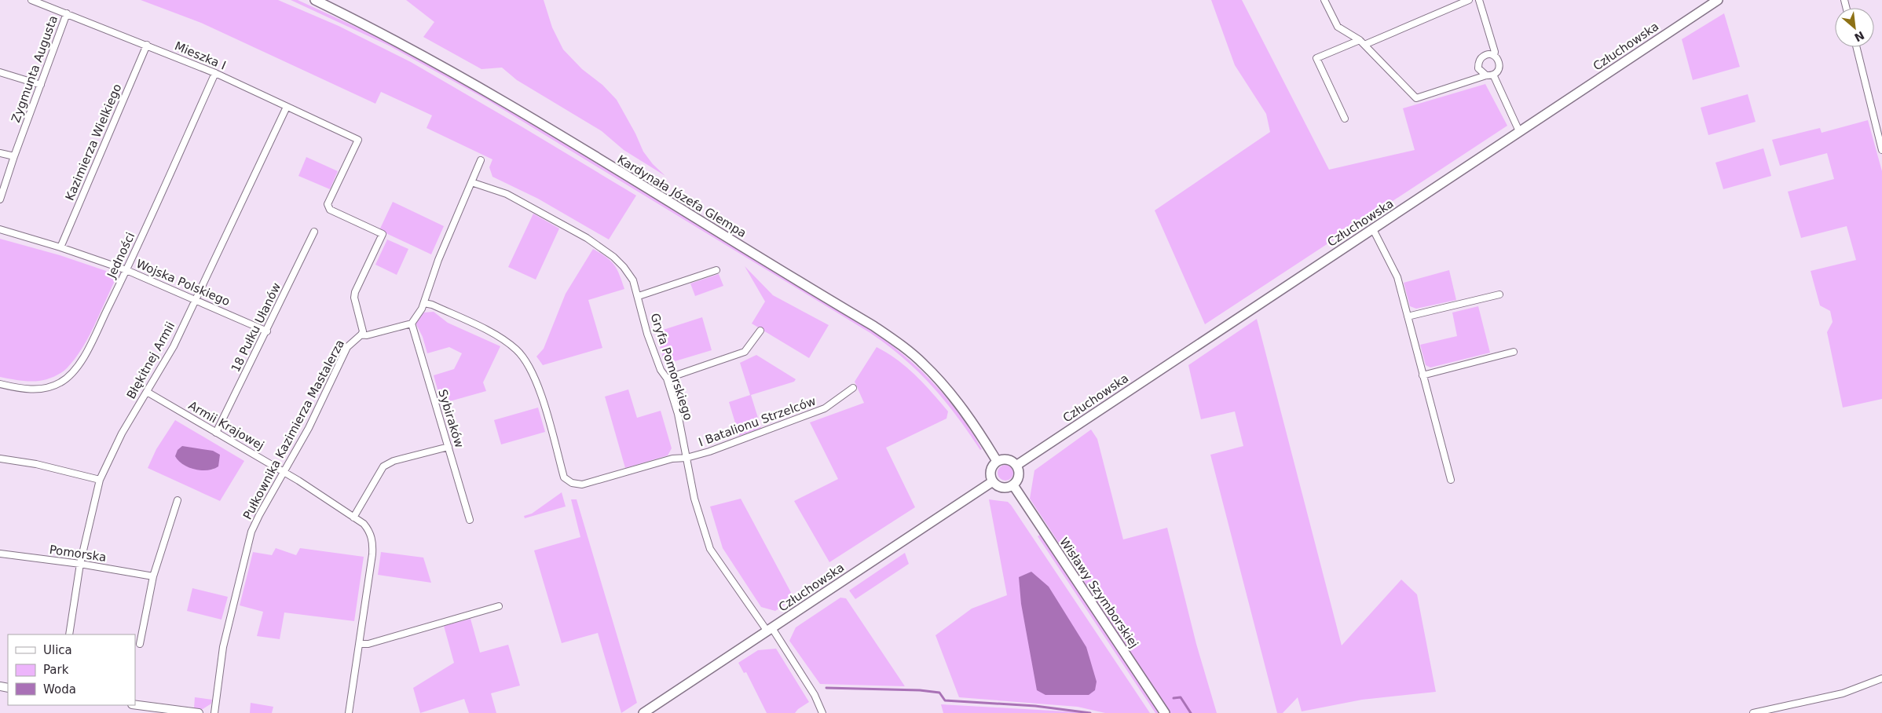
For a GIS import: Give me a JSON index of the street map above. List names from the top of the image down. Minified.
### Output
{"streets":{"main road":["Człuchowska","Kardynała Józefa Glempa","Wisławy Szymborskiej"],"street":["Mieszka I","Zygmunta Augusta","Kazimierza Wielkiego","Jedności","Wojska Polskiego","18 Pułku Ułanów","Błękitnej Armii","Gryfa Pomorskiego","Sybiraków","I Batalionu Strzelców","Armii Krajowej","Pułkownika Kazimierza Mastalerza","Pomorska"]},"crossings":[["Człuchowska","Kardynała Józefa Glempa"],["Człuchowska","Gryfa Pomorskiego"],["Człuchowska","Wisławy Szymborskiej"],["Mieszka I","Zygmunta Augusta"],["Mieszka I","Kazimierza Wielkiego"],["Mieszka I","Jedności"],["Mieszka I","Błękitnej Armii"],["Mieszka I","Pułkownika Kazimierza Mastalerza"],["Kazimierza Wielkiego","Wojska Polskiego"],["Kardynała Józefa Glempa","Wisławy Szymborskiej"],["Jedności","Wojska Polskiego"],["Wojska Polskiego","18 Pułku Ułanów"],["Wojska Polskiego","Błękitnej Armii"],["18 Pułku Ułanów","Armii Krajowej"],["Błękitnej Armii","Armii Krajowej"],["Błękitnej Armii","Pomorska"],["Gryfa Pomorskiego","I Batalionu Strzelców"],["Armii Krajowej","Pułkownika Kazimierza Mastalerza"]],"legend":["Ulica","Park","Woda"],"north":"bottom right"}
